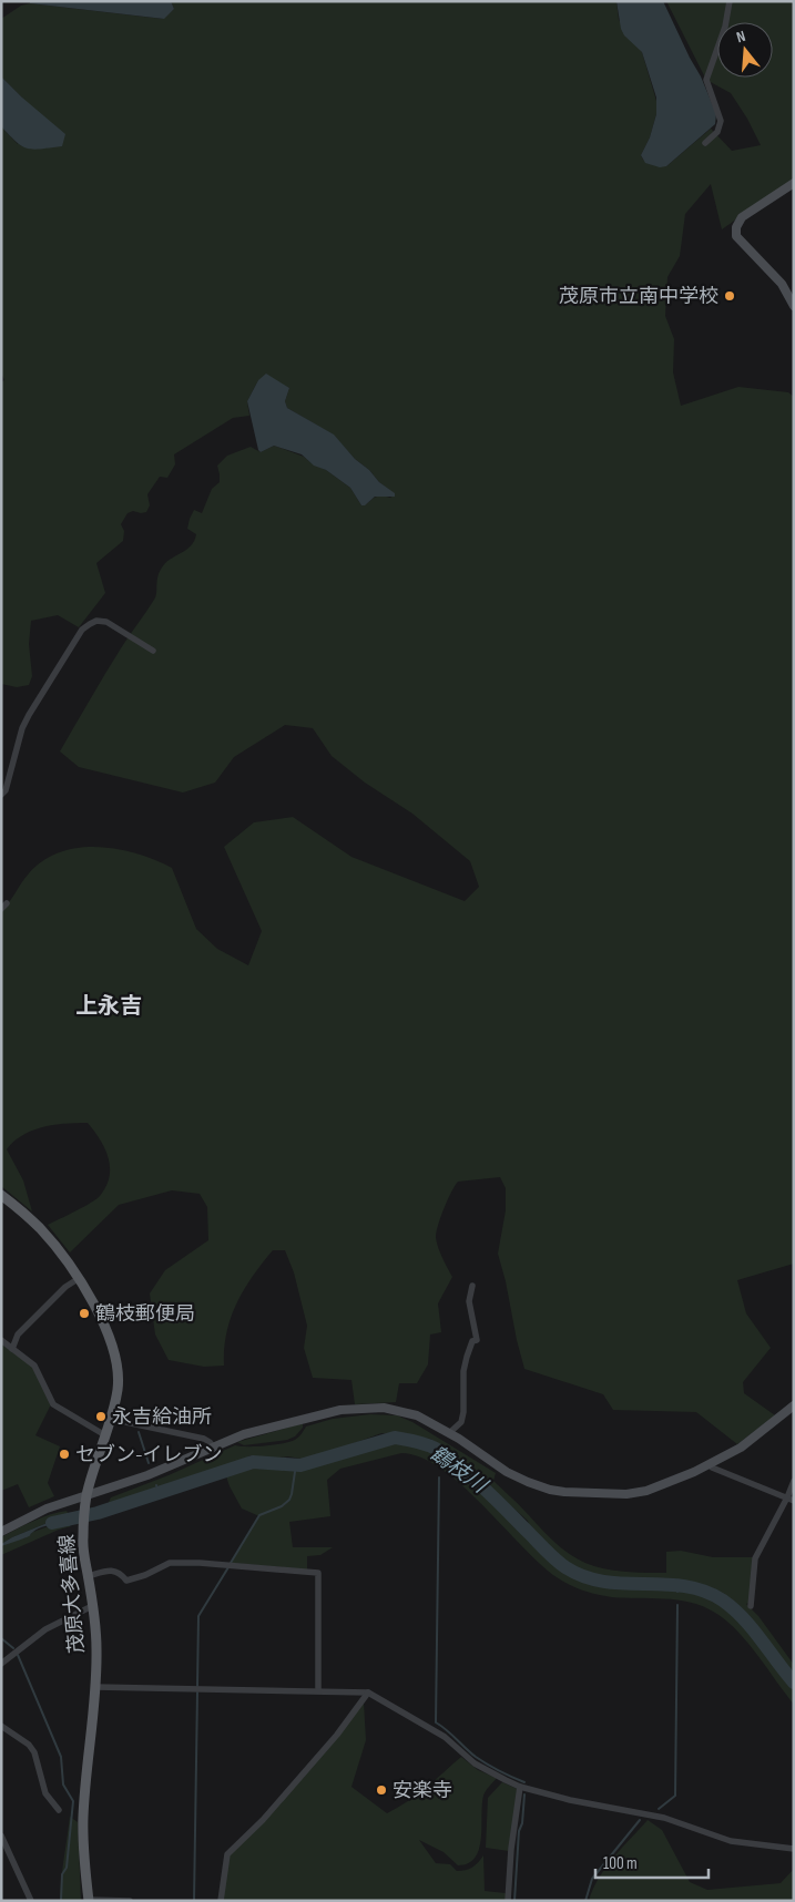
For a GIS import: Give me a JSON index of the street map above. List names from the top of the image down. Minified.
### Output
{"streets":{"main road":["茂原大多喜線"]},"districts":["上永吉"],"water":["鶴枝川"],"places":["茂原市立南中学校","鶴枝郵便局","永吉給油所","セブン-イレブン","安楽寺"],"scale_bar":"100 m","north":"top"}
